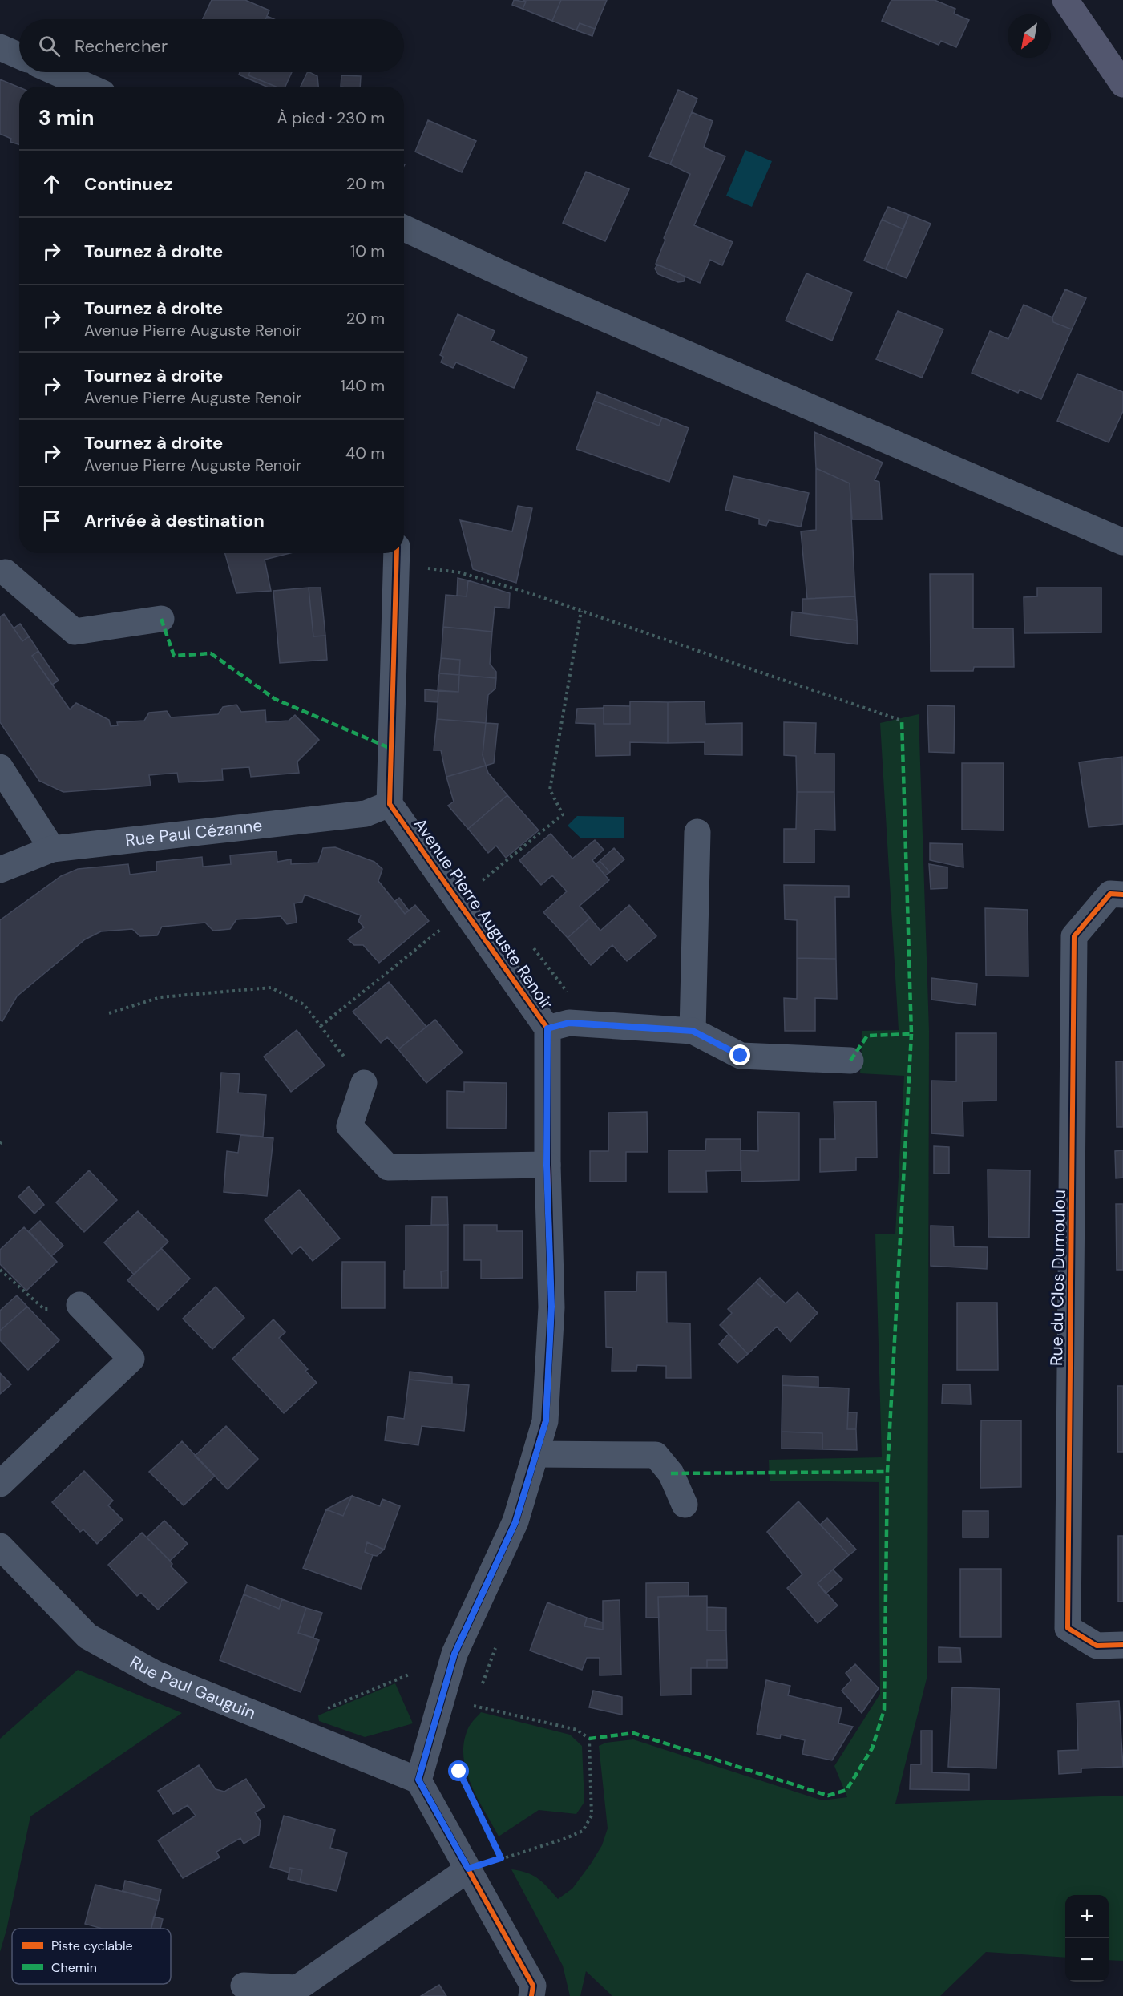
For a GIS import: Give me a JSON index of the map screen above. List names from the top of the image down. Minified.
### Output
{"streets":{"street":["Rue Paul Cézanne","Avenue Pierre Auguste Renoir","Rue du Clos Dumoulou","Rue Paul Gauguin"]},"crossings":[["Rue Paul Cézanne","Avenue Pierre Auguste Renoir"],["Avenue Pierre Auguste Renoir","Rue Paul Gauguin"]],"legend":["Piste cyclable","Chemin"],"north":"bottom left","page":{"search":"Rechercher","heading":["3 min","À pied · 230 m"],"list":[["Continuez","20 m"],["Tournez à droite","10 m"],["Tournez à droite","Avenue Pierre Auguste Renoir","20 m"],["Tournez à droite","Avenue Pierre Auguste Renoir","140 m"],["Tournez à droite","Avenue Pierre Auguste Renoir","40 m"],"Arrivée à destination"],"map_buttons":["+","−"]}}
